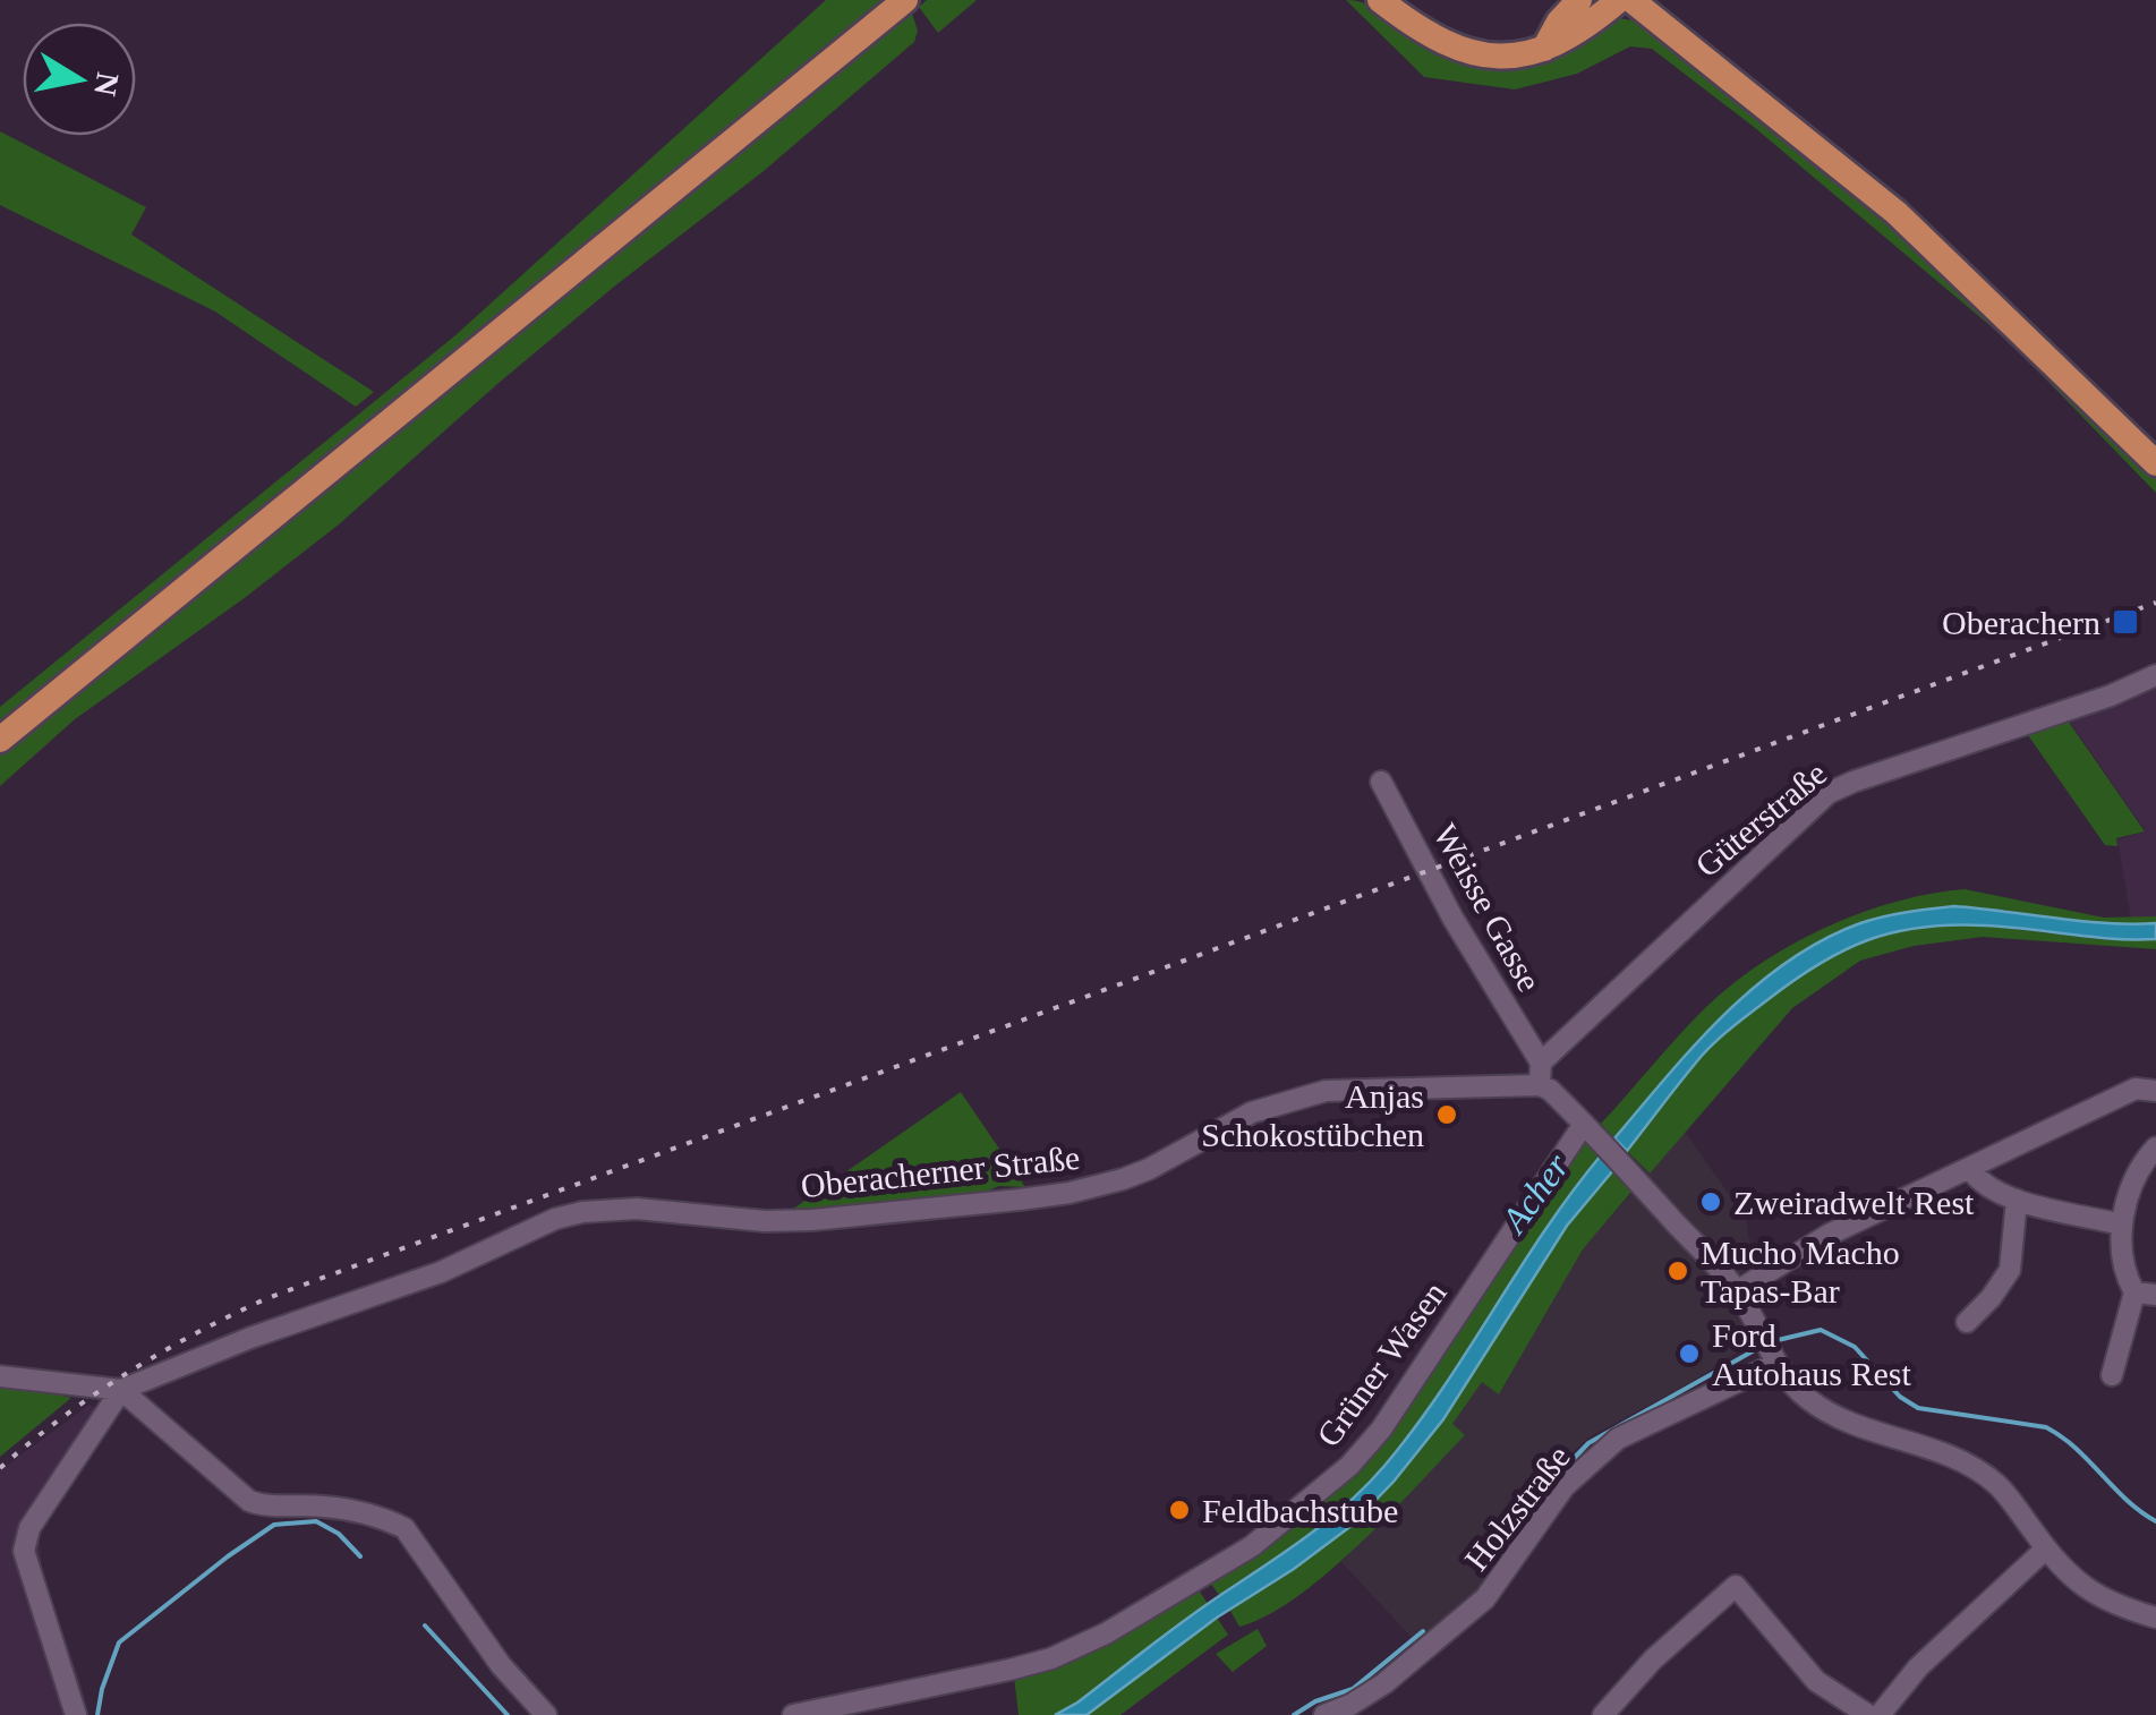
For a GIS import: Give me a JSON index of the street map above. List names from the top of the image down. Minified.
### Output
{"streets":{"street":["Güterstraße","Weisse Gasse","Oberacherner Straße","Grüner Wasen","Holzstraße"]},"crossings":[["Güterstraße","Weisse Gasse"]],"water":["Acher"],"places":{"transit":["Oberachern"],"other":["Anjas Schokostübchen","Zweiradwelt Rest","Mucho Macho Tapas-Bar","Ford Autohaus Rest","Feldbachstube"]},"north":"right"}
